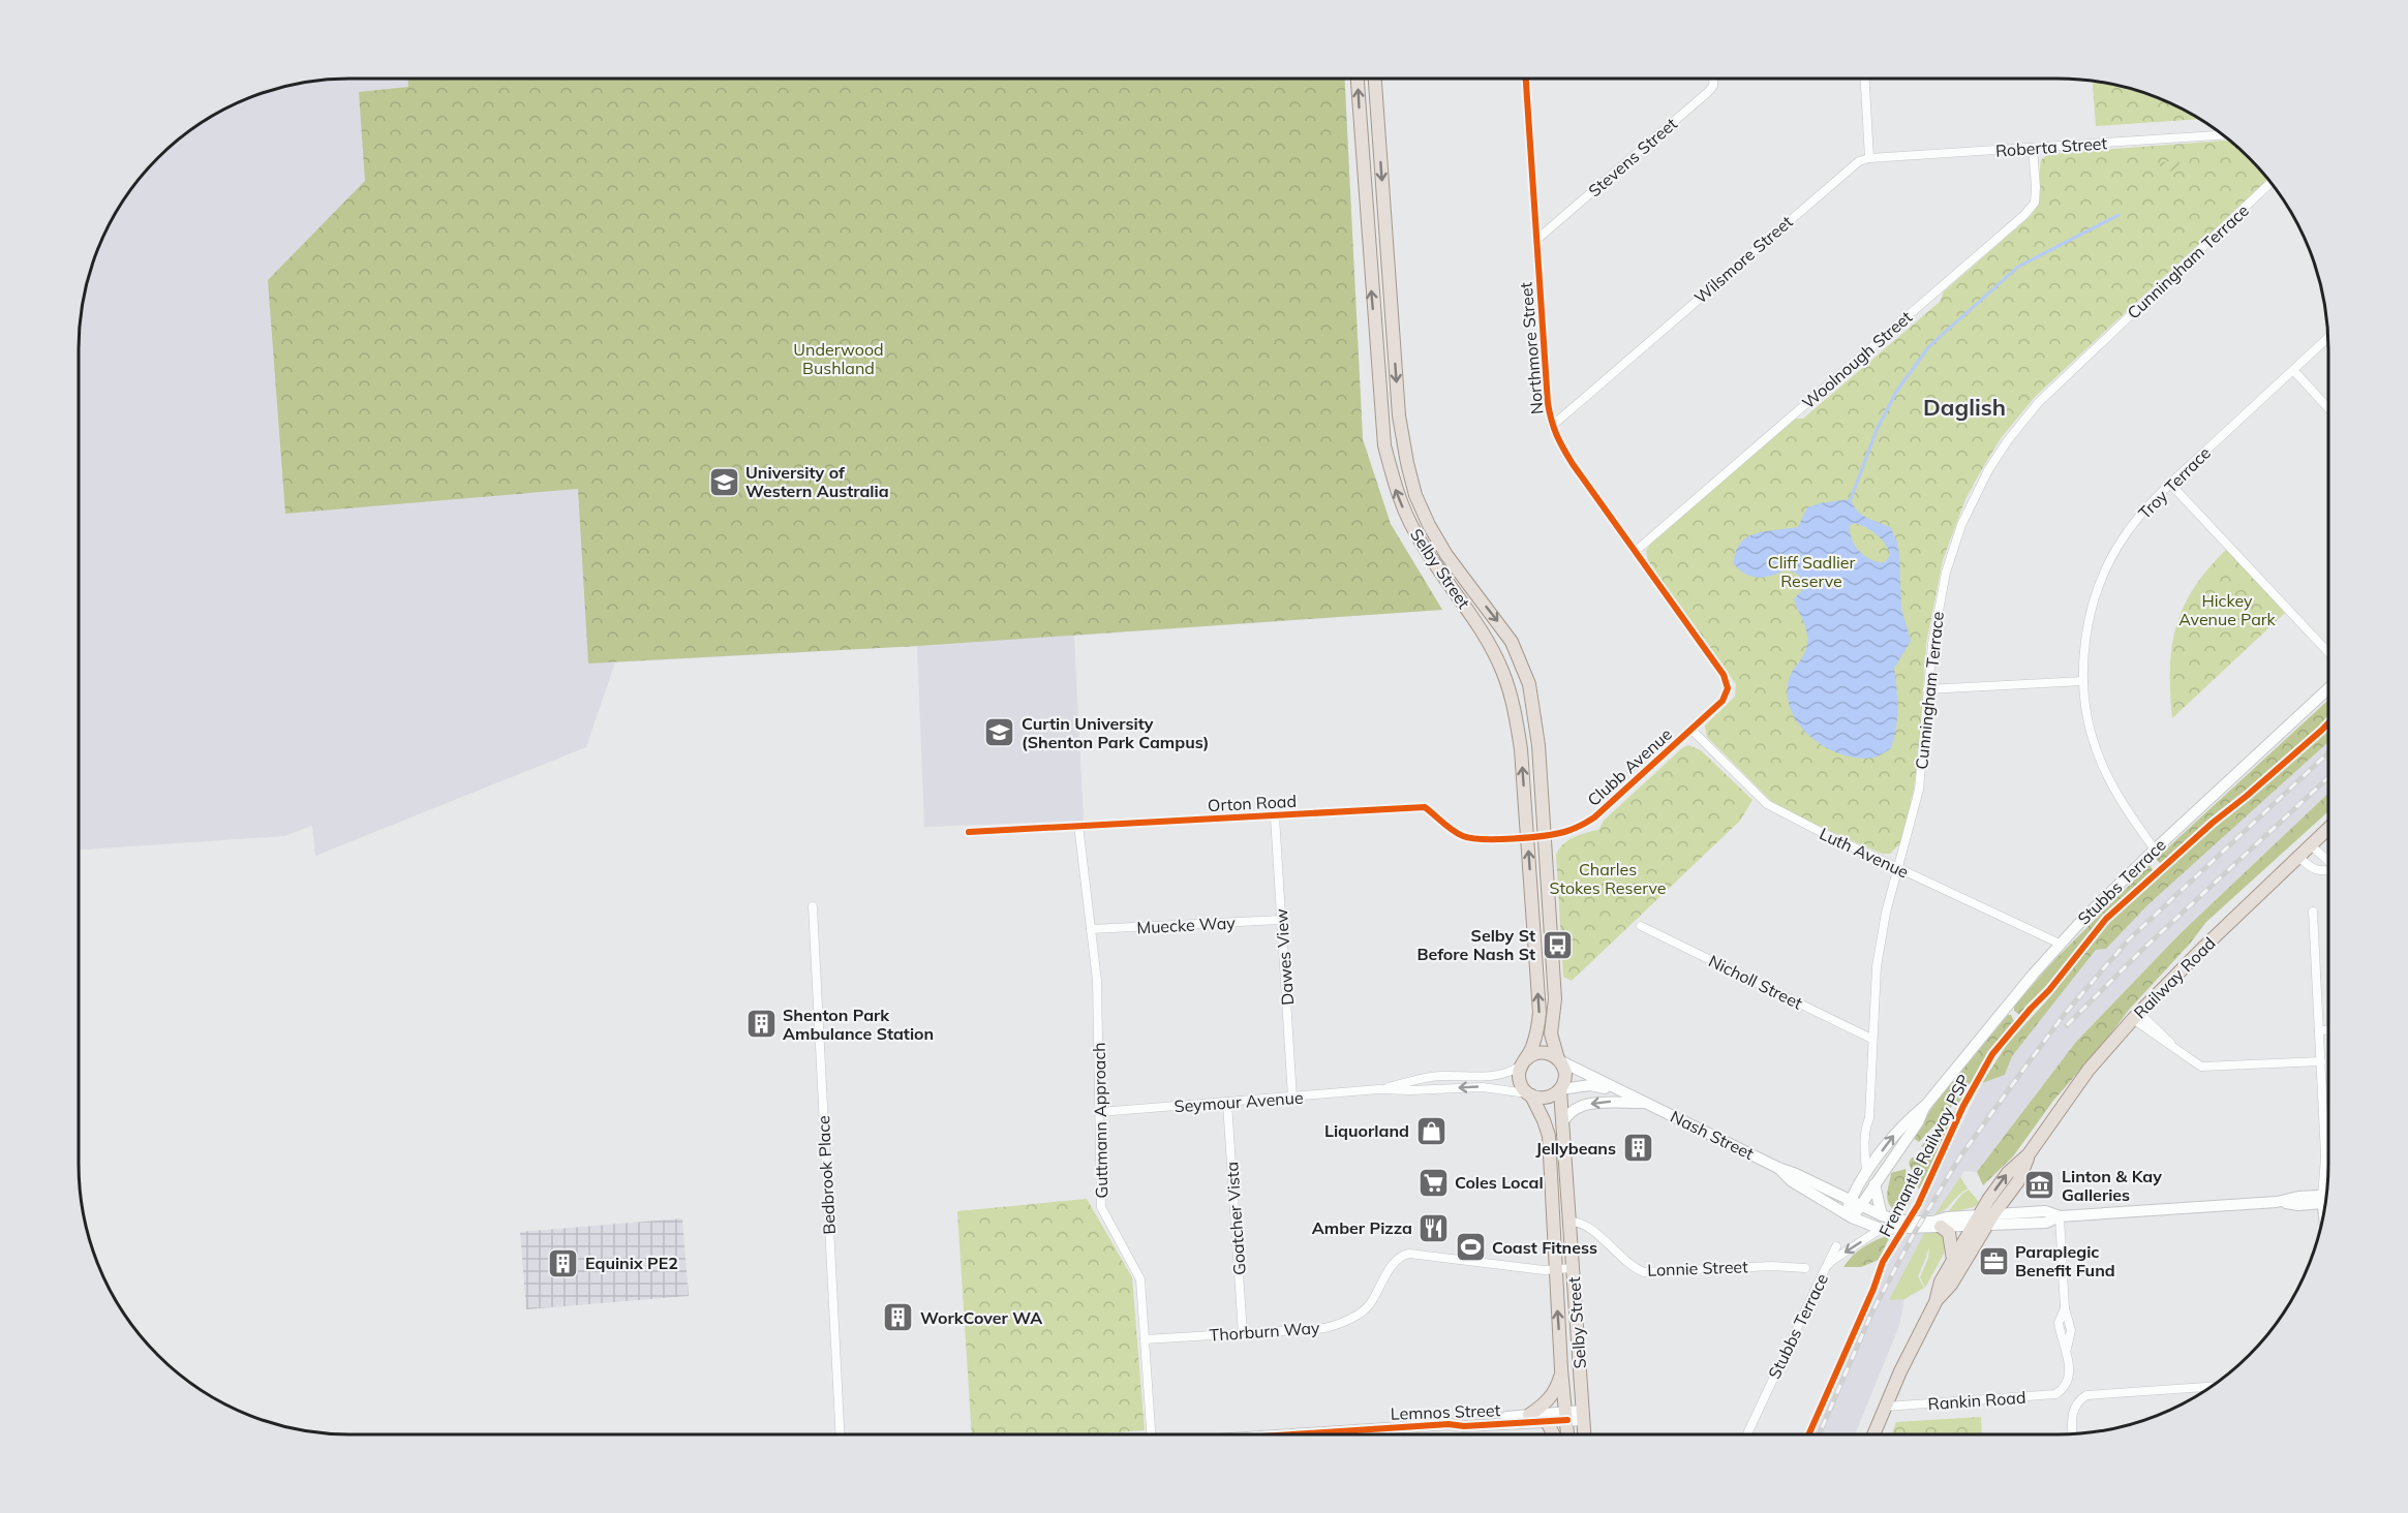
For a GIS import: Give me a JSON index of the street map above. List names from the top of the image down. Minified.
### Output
{"streets":{"main road":["Selby Street","Railway Road"],"street":["Roberta Street","Stevens Street","Wilsmore Street","Cunningham Terrace","Northmore Street","Woolnough Street","Troy Terrace","Clubb Avenue","Orton Road","Luth Avenue","Stubbs Terrace","Muecke Way","Dawes View","Nicholl Street","Seymour Avenue","Guttmann Approach","Nash Street","Bedbrook Place","Goatcher Vista","Lonnie Street","Thorburn Way","Rankin Road","Lemnos Street"],"cycle path":["Fremantle Railway PSP"]},"crossings":[["Roberta Street","Wilsmore Street"],["Roberta Street","Woolnough Street"],["Stevens Street","Northmore Street"],["Wilsmore Street","Northmore Street"],["Cunningham Terrace","Luth Avenue"],["Cunningham Terrace","Stubbs Terrace"],["Cunningham Terrace","Nicholl Street"],["Northmore Street","Woolnough Street"],["Northmore Street","Clubb Avenue"],["Troy Terrace","Stubbs Terrace"],["Selby Street","Clubb Avenue"],["Selby Street","Orton Road"],["Selby Street","Seymour Avenue"],["Selby Street","Nash Street"],["Selby Street","Lonnie Street"],["Selby Street","Thorburn Way"],["Selby Street","Lemnos Street"],["Clubb Avenue","Orton Road"],["Clubb Avenue","Luth Avenue"],["Orton Road","Dawes View"],["Orton Road","Guttmann Approach"],["Luth Avenue","Stubbs Terrace"],["Stubbs Terrace","Nash Street"],["Muecke Way","Dawes View"],["Muecke Way","Guttmann Approach"],["Dawes View","Seymour Avenue"],["Railway Road","Nash Street"],["Railway Road","Rankin Road"],["Seymour Avenue","Guttmann Approach"],["Seymour Avenue","Nash Street"],["Seymour Avenue","Goatcher Vista"],["Guttmann Approach","Thorburn Way"],["Goatcher Vista","Thorburn Way"]],"districts":["Daglish"],"parks":["Underwood Bushland","Cliff Sadlier Reserve","Hickey Avenue Park","Charles Stokes Reserve"],"places":{"school or university":["University of Western Australia","Curtin University (Shenton Park Campus)"],"bus stop":["Selby St Before Nash St"],"building":["Shenton Park Ambulance Station","Jellybeans","Equinix PE2","WorkCover WA"],"shop":["Liquorland"],"supermarket":["Coles Local"],"museum":["Linton & Kay Galleries"],"restaurant":["Amber Pizza"],"sports":["Coast Fitness"],"office":["Paraplegic Benefit Fund"]}}
